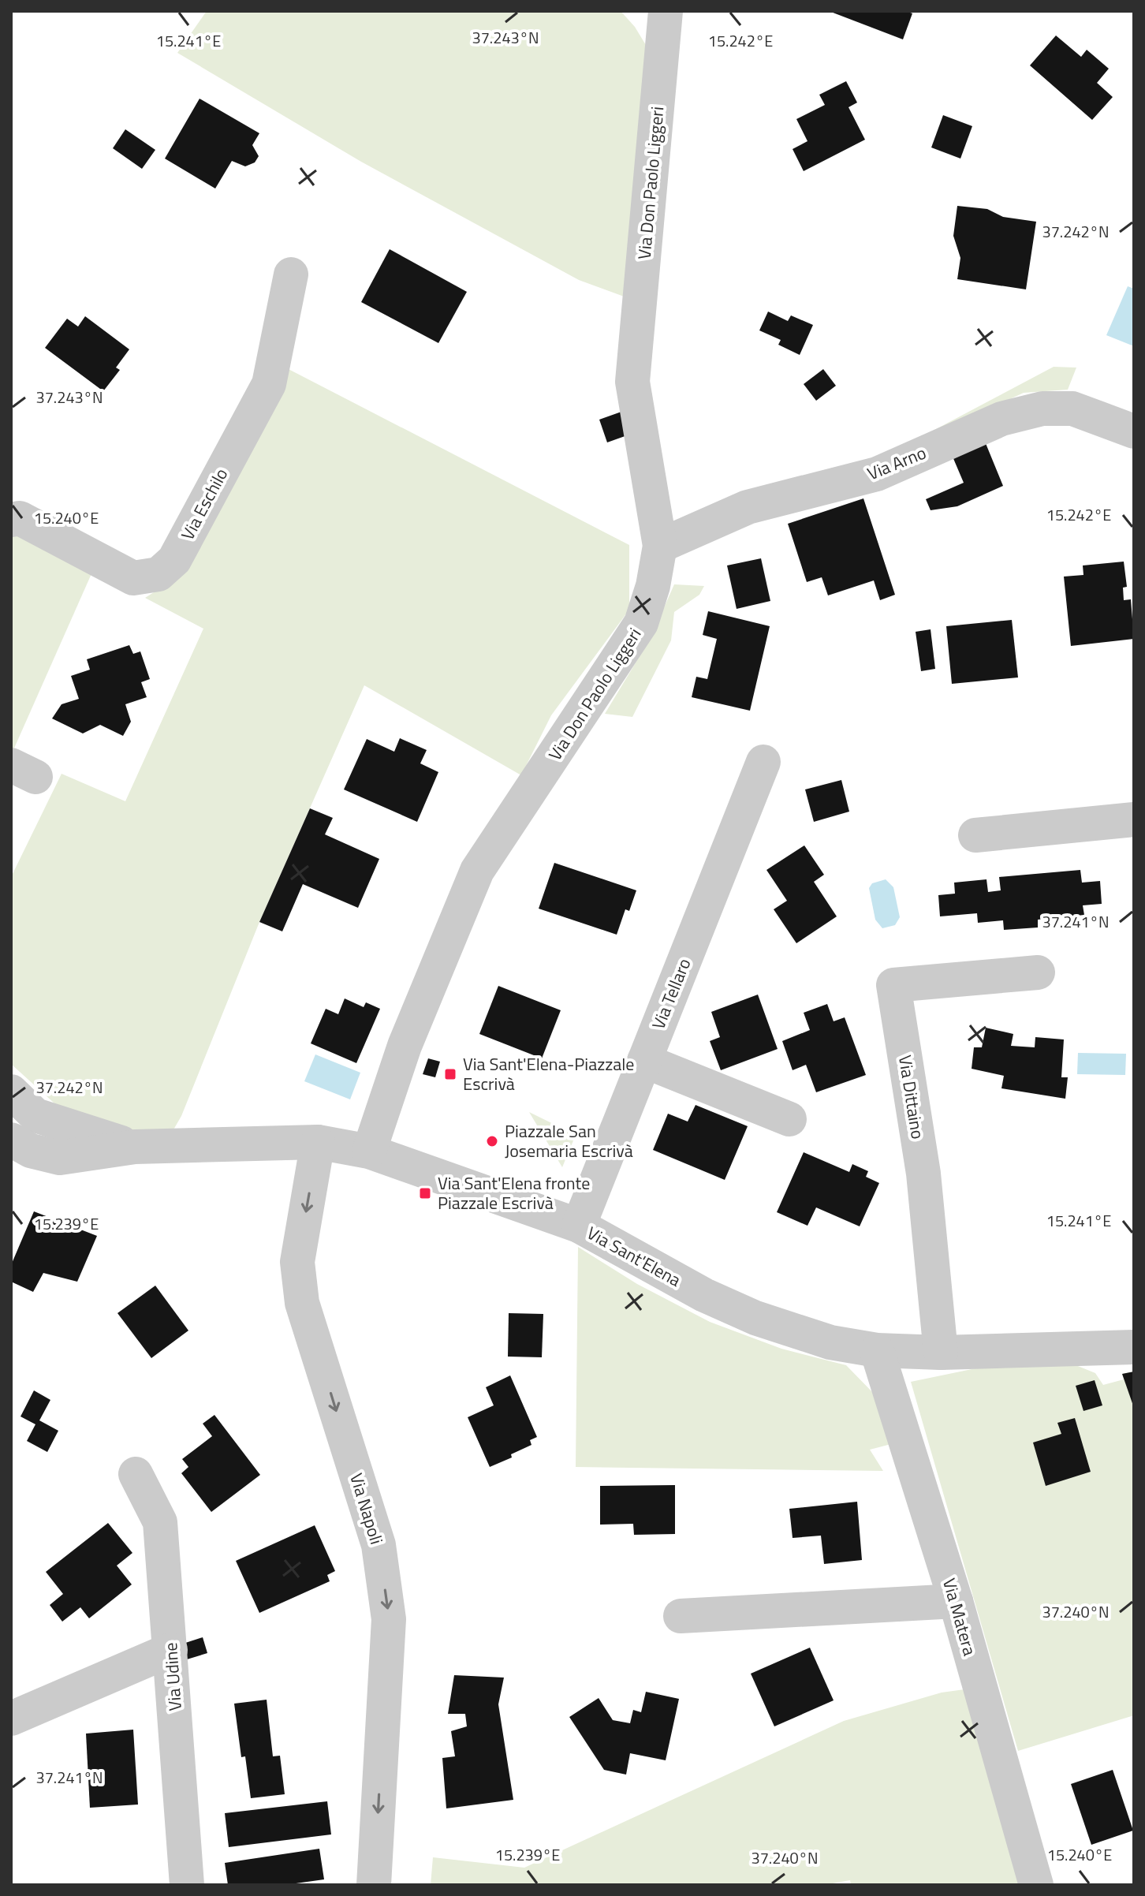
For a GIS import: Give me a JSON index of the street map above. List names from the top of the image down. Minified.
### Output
{"streets":{"street":["Via Don Paolo Liggeri","Via Arno","Via Eschilo","Via Tellaro","Via Dittaino","Via Sant'Elena","Via Napoli","Via Matera","Via Udine"]},"crossings":[["Via Don Paolo Liggeri","Via Arno"],["Via Don Paolo Liggeri","Via Sant'Elena"],["Via Tellaro","Via Sant'Elena"],["Via Dittaino","Via Sant'Elena"],["Via Sant'Elena","Via Napoli"],["Via Sant'Elena","Via Matera"]],"one_way":["Via Napoli"],"places":{"transit":["Via Sant'Elena-Piazzale Escrivà","Via Sant'Elena fronte Piazzale Escrivà"],"other":["Piazzale San Josemaria Escrivà"]},"coordinates":["37.243°N","15.241°E","15.242°E","37.242°N","15.240°E","37.241°N","15.239°E","37.240°N"]}
